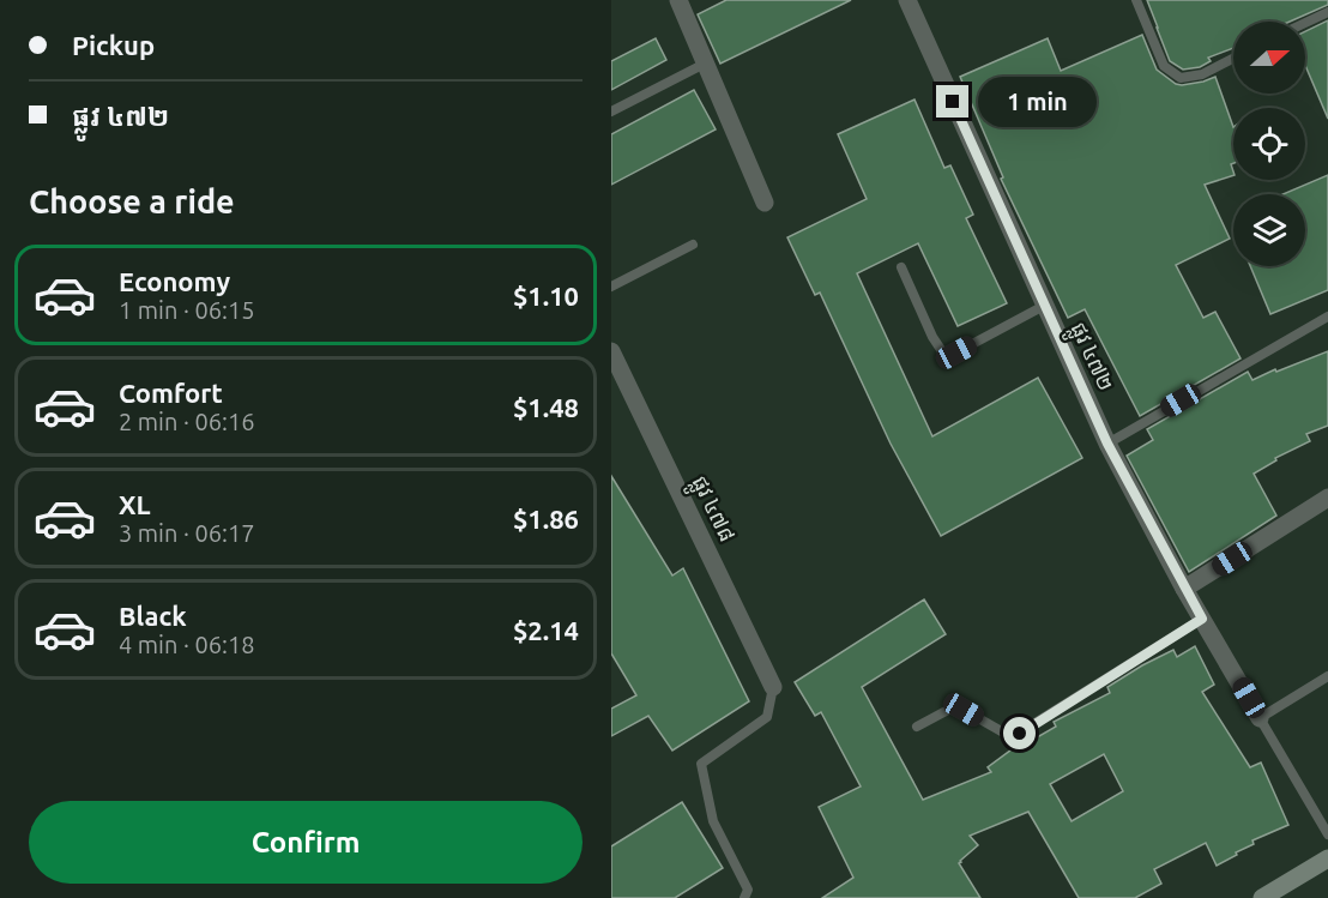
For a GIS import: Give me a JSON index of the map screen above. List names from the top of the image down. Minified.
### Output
{"streets":{"street":["ផ្លូវ ៤៧២","ផ្លូវ ៤៧៨"]},"north":"right","page":{"banner":["Pickup","ផ្លូវ ៤៧២"],"bubble":"1 min","heading":"Choose a ride","list":[{"name":"Economy","note":"1 min · 06:15","value":"$1.10"},{"name":"Comfort","note":"2 min · 06:16","value":"$1.48"},{"name":"XL","note":"3 min · 06:17","value":"$1.86"},{"name":"Black","note":"4 min · 06:18","value":"$2.14"}],"buttons":"Confirm"}}
